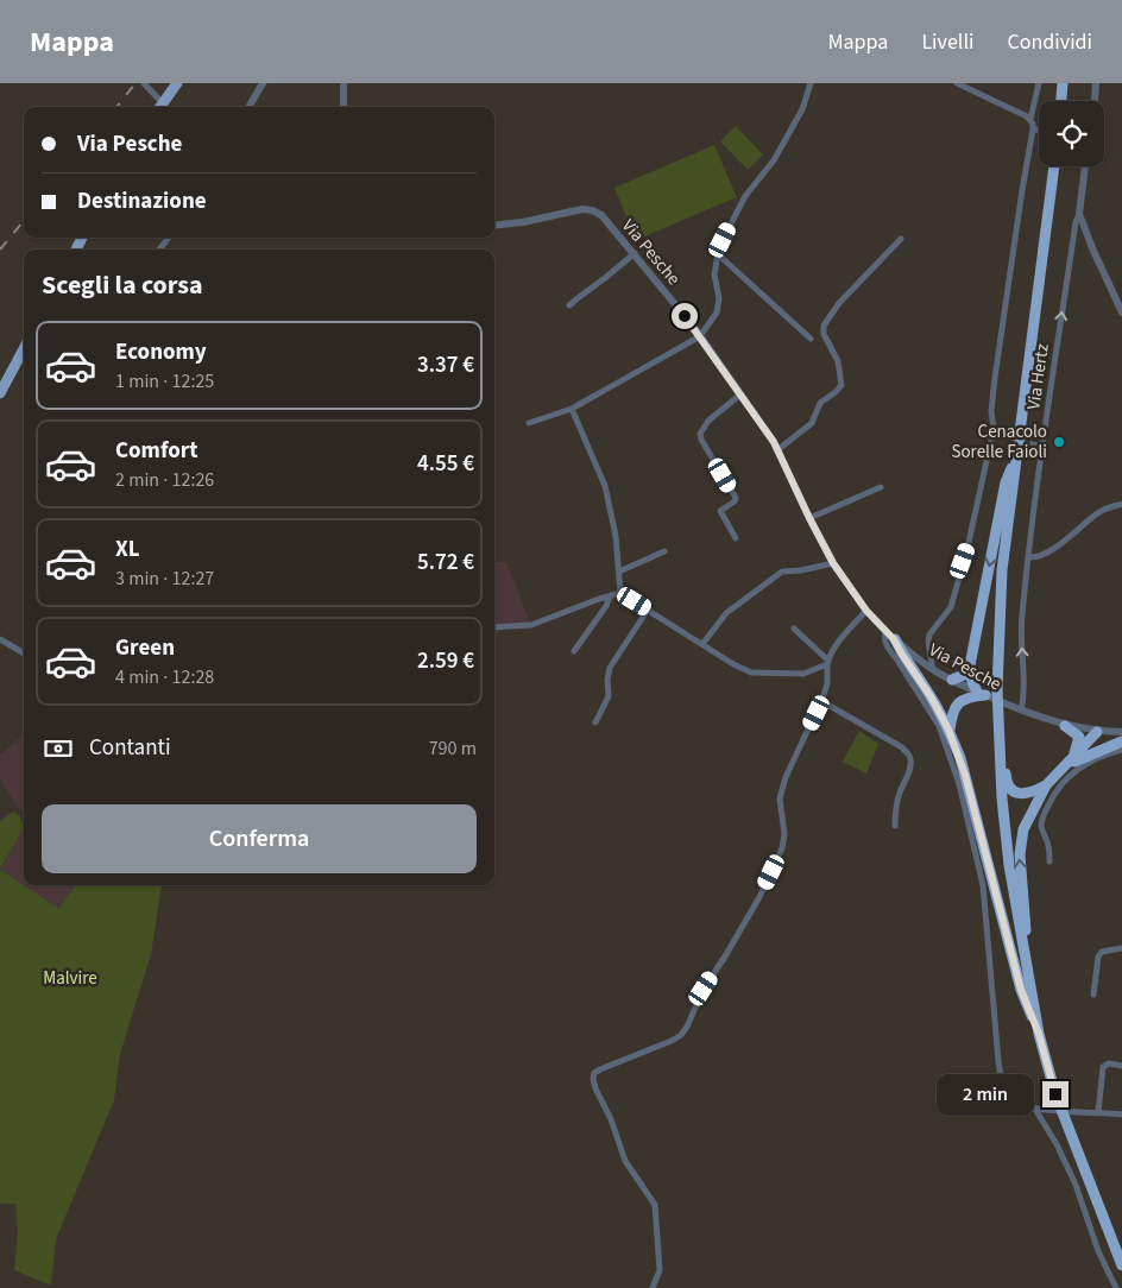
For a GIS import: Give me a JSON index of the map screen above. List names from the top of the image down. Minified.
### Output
{"streets":{"street":["Via Pesche","Via Hertz"]},"crossings":[["Via Pesche","Via Hertz"]],"one_way":["Via Hertz"],"parks":["Malvire"],"places":["Cenacolo Sorelle Faioli"],"page":{"header":"Mappa","nav":["Mappa","Livelli","Condividi"],"banner":["Via Pesche","Destinazione"],"heading":"Scegli la corsa","list":[{"name":"Economy","note":"1 min · 12:25","value":"3.37 €"},{"name":"Comfort","note":"2 min · 12:26","value":"4.55 €"},{"name":"XL","note":"3 min · 12:27","value":"5.72 €"},{"name":"Green","note":"4 min · 12:28","value":"2.59 €"}],"pay":["Contanti","790 m"],"buttons":"Conferma","bubble":"2 min"}}
